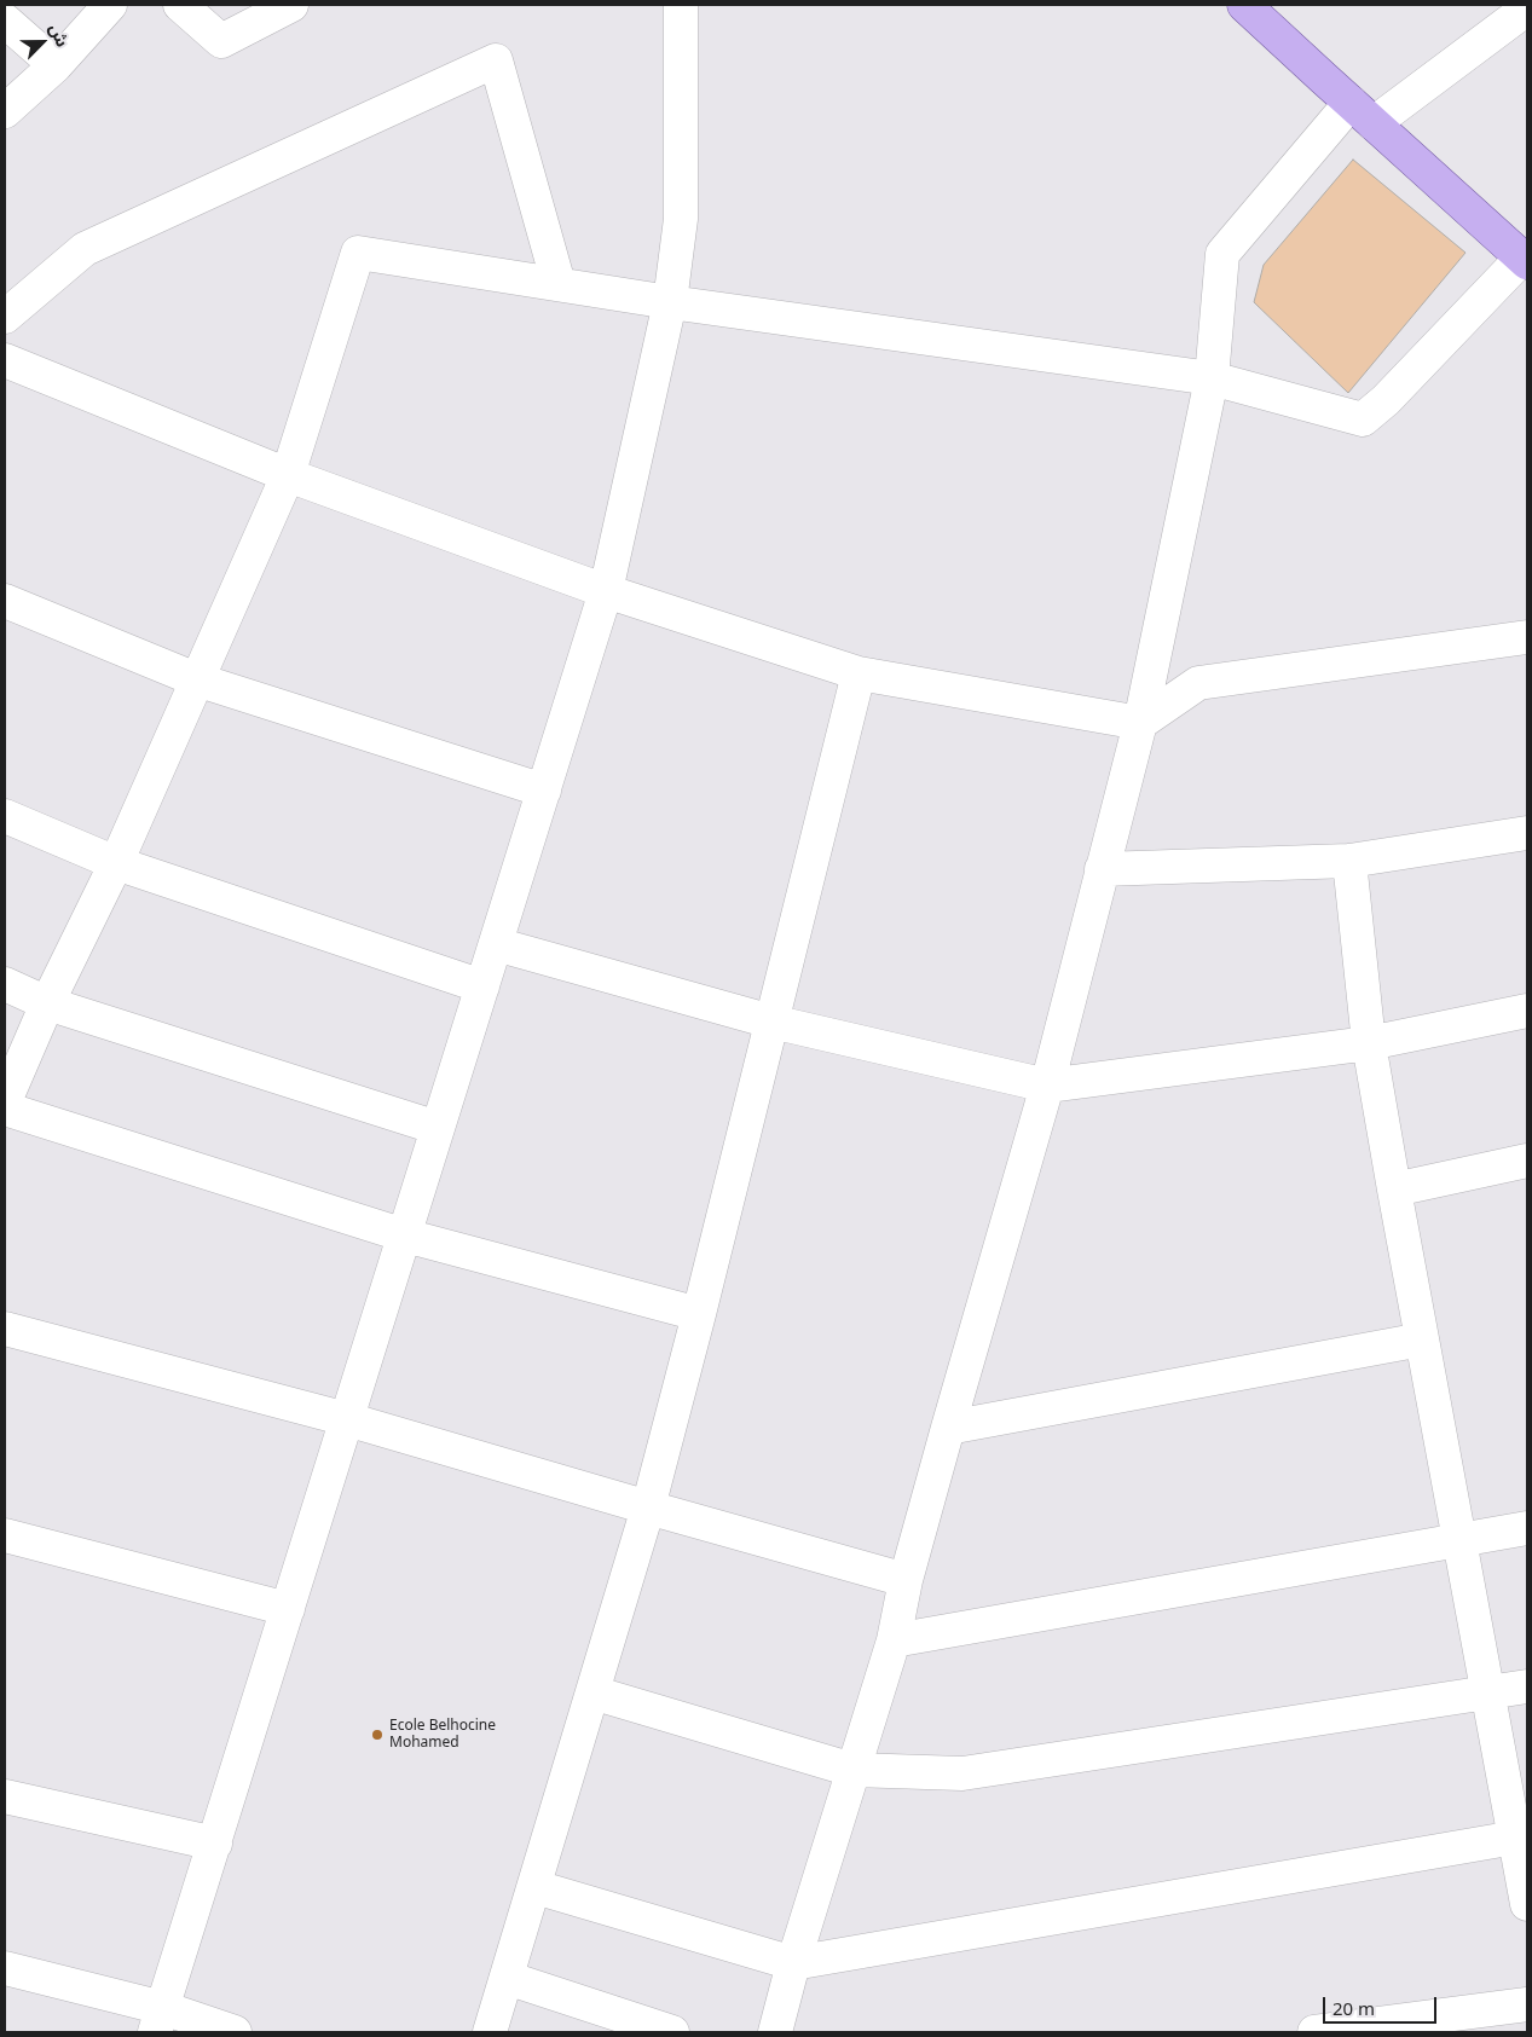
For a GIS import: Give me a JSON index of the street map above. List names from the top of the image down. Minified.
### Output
{"places":["Ecole Belhocine Mohamed"],"scale_bar":"20 m","north":"top right"}
